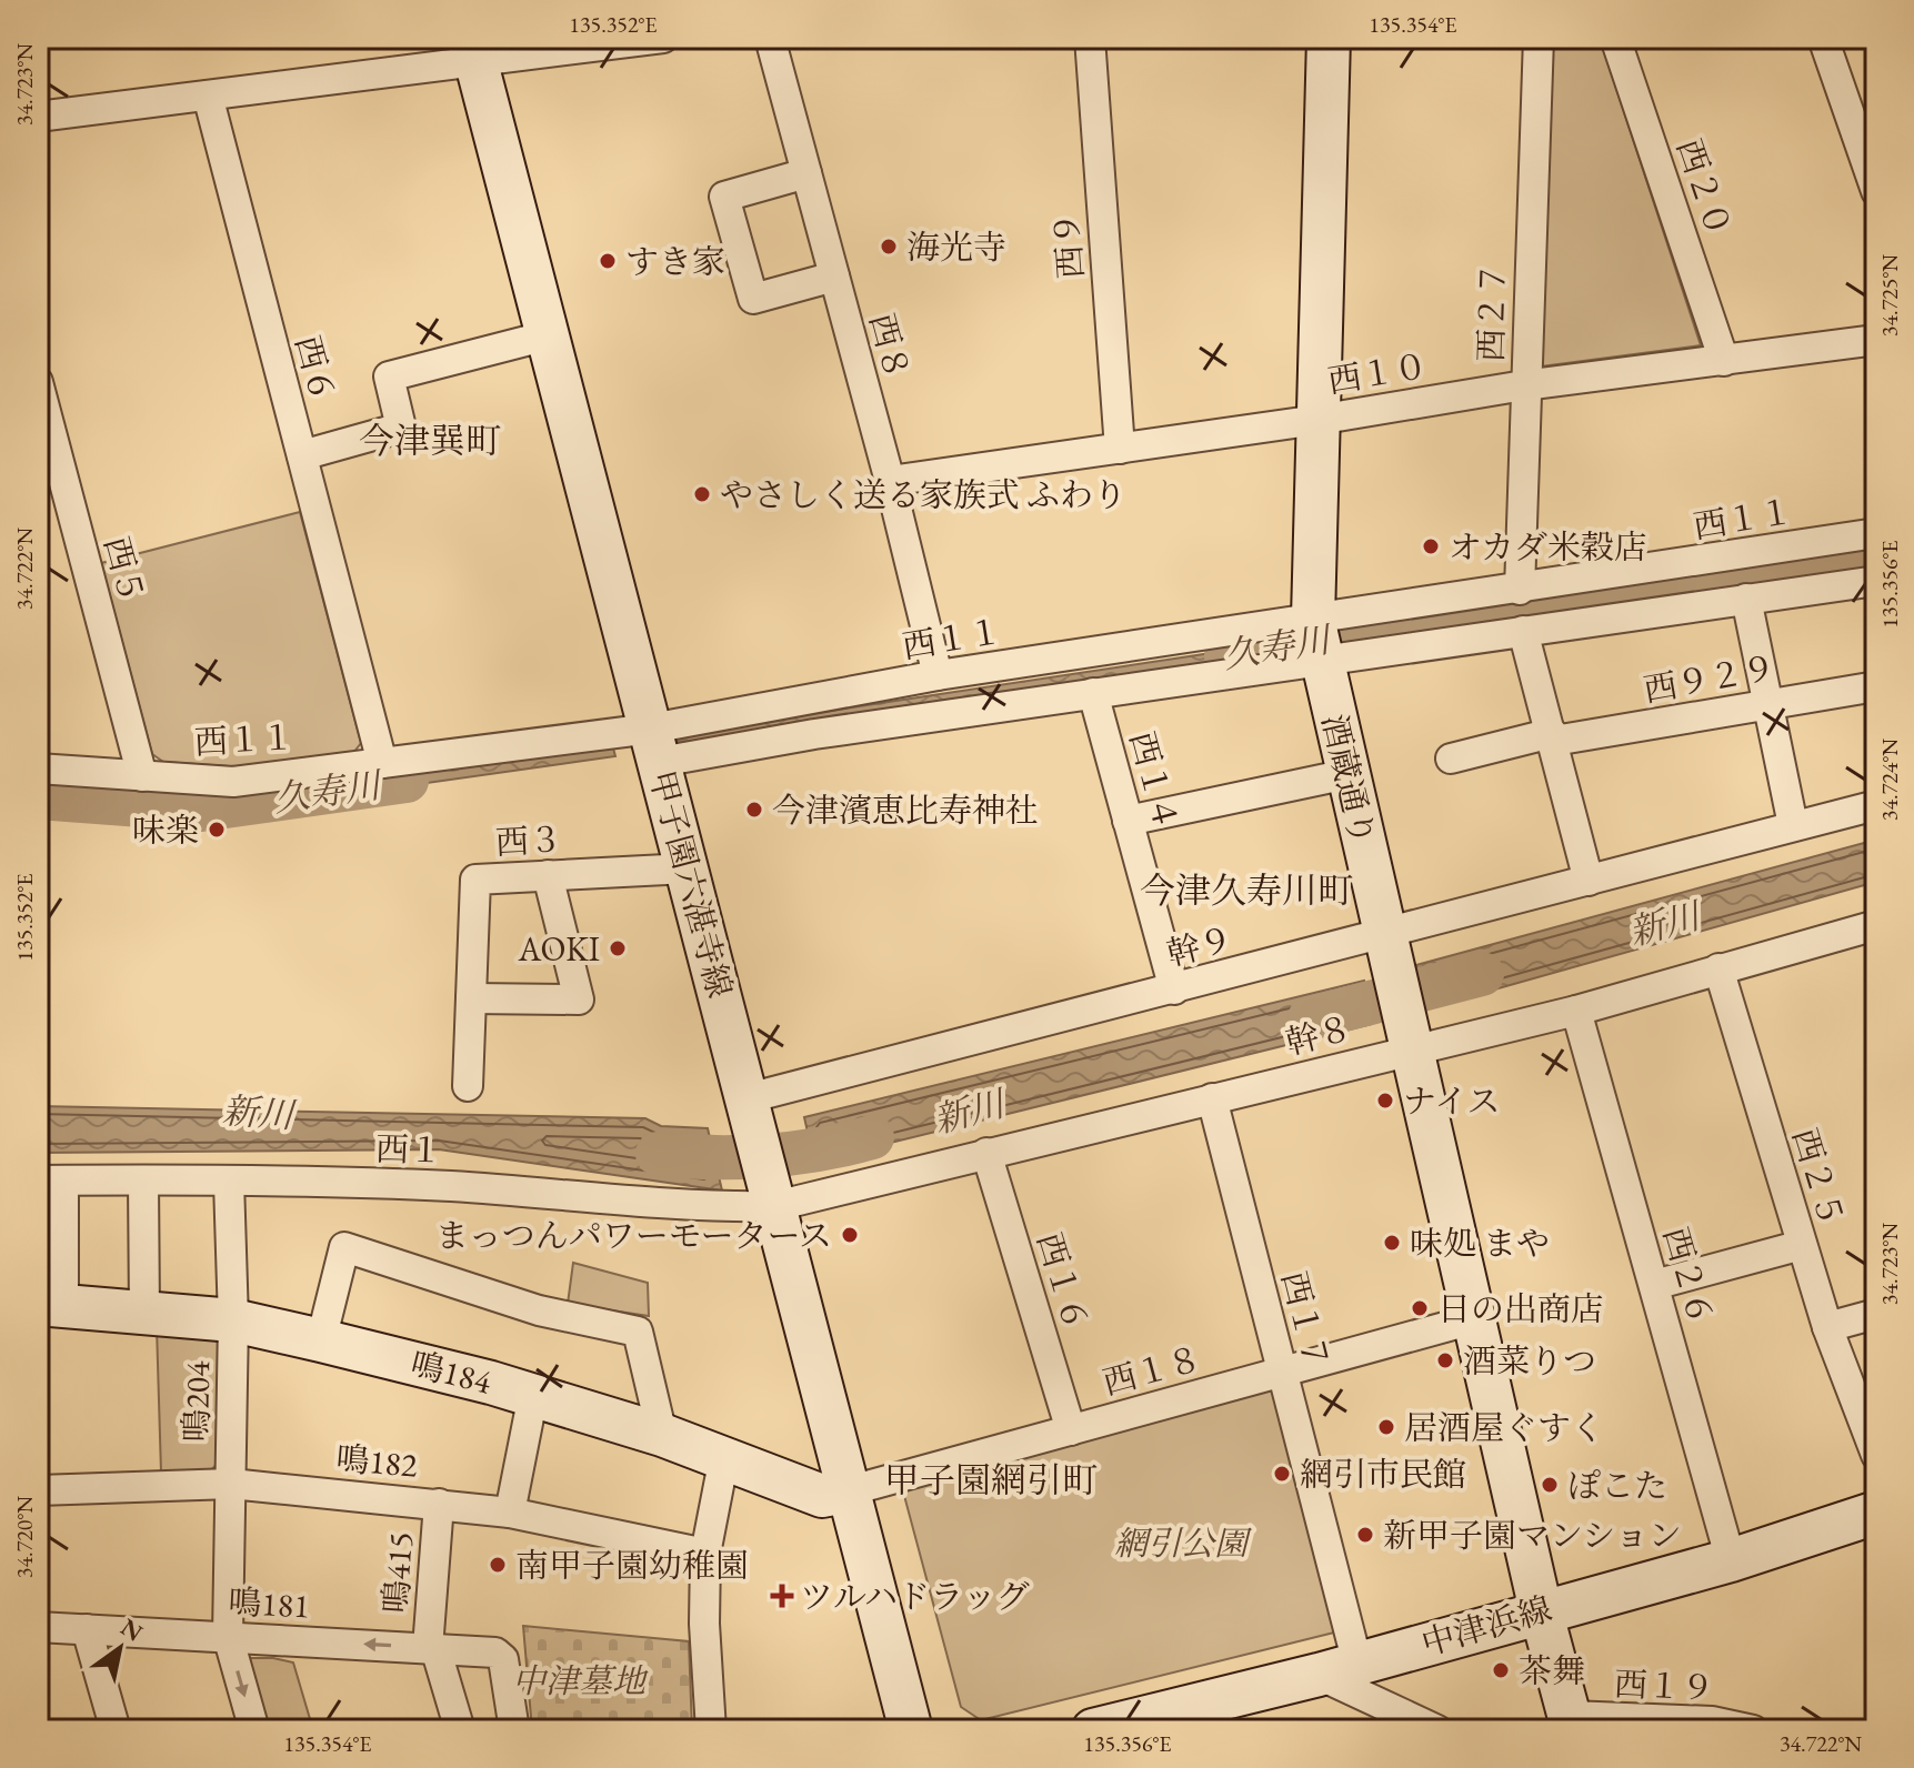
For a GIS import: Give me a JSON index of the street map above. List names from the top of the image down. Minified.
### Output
{"streets":{"street":["西２０","西９","西２７","西８","西６","西１０","西１１","西５","西９２９","酒蔵通り","西１４","西３","甲子園六湛寺線","幹９","幹８","西１","西２５","西２６","西１６","西１７","西１８","鳴184","鳴204","鳴182","鳴415","鳴181","中津浜線","西１９"]},"crossings":[["西２０","西１０"],["西９","西１０"],["西２７","西１０"],["西２７","西１１"],["西８","西１０"],["西８","西１１"],["西６","西１１"],["西１０","酒蔵通り"],["西１１","西５"],["西１１","酒蔵通り"],["西１１","甲子園六湛寺線"],["酒蔵通り","幹９"],["酒蔵通り","幹８"],["酒蔵通り","西１８"],["酒蔵通り","中津浜線"],["酒蔵通り","西１９"],["西１４","幹９"],["西３","甲子園六湛寺線"],["甲子園六湛寺線","幹９"],["甲子園六湛寺線","幹８"],["甲子園六湛寺線","西１"],["甲子園六湛寺線","西１８"],["甲子園六湛寺線","鳴184"],["幹８","西１"],["幹８","西２５"],["幹８","西２６"],["幹８","西１６"],["幹８","西１７"],["西１","鳴204"],["西２６","中津浜線"],["西１６","西１８"],["西１７","西１８"],["西１７","中津浜線"],["西１８","鳴184"],["鳴184","鳴204"],["鳴204","鳴182"],["鳴204","鳴181"],["鳴182","鳴415"],["鳴415","鳴181"]],"one_way":["鳴181"],"districts":["今津巽町","今津久寿川町","甲子園網引町"],"water":["久寿川","新川"],"parks":["網引公園","中津墓地"],"places":{"other":["海光寺","すき家","やさしく送る家族式 ふわり","オカダ米穀店","今津濱恵比寿神社","味楽","AOKI","ナイス","まっつんパワーモータース","味処 まや","日の出商店","酒菜りつ","居酒屋ぐすく","網引市民館","ぽこた","新甲子園マンション","南甲子園幼稚園","茶舞"],"health":["ツルハドラッグ"]},"north":"top right","coordinates":["135.352°E","135.354°E","34.723°N","34.725°N","34.722°N","135.356°E","34.724°N","34.720°N"]}
